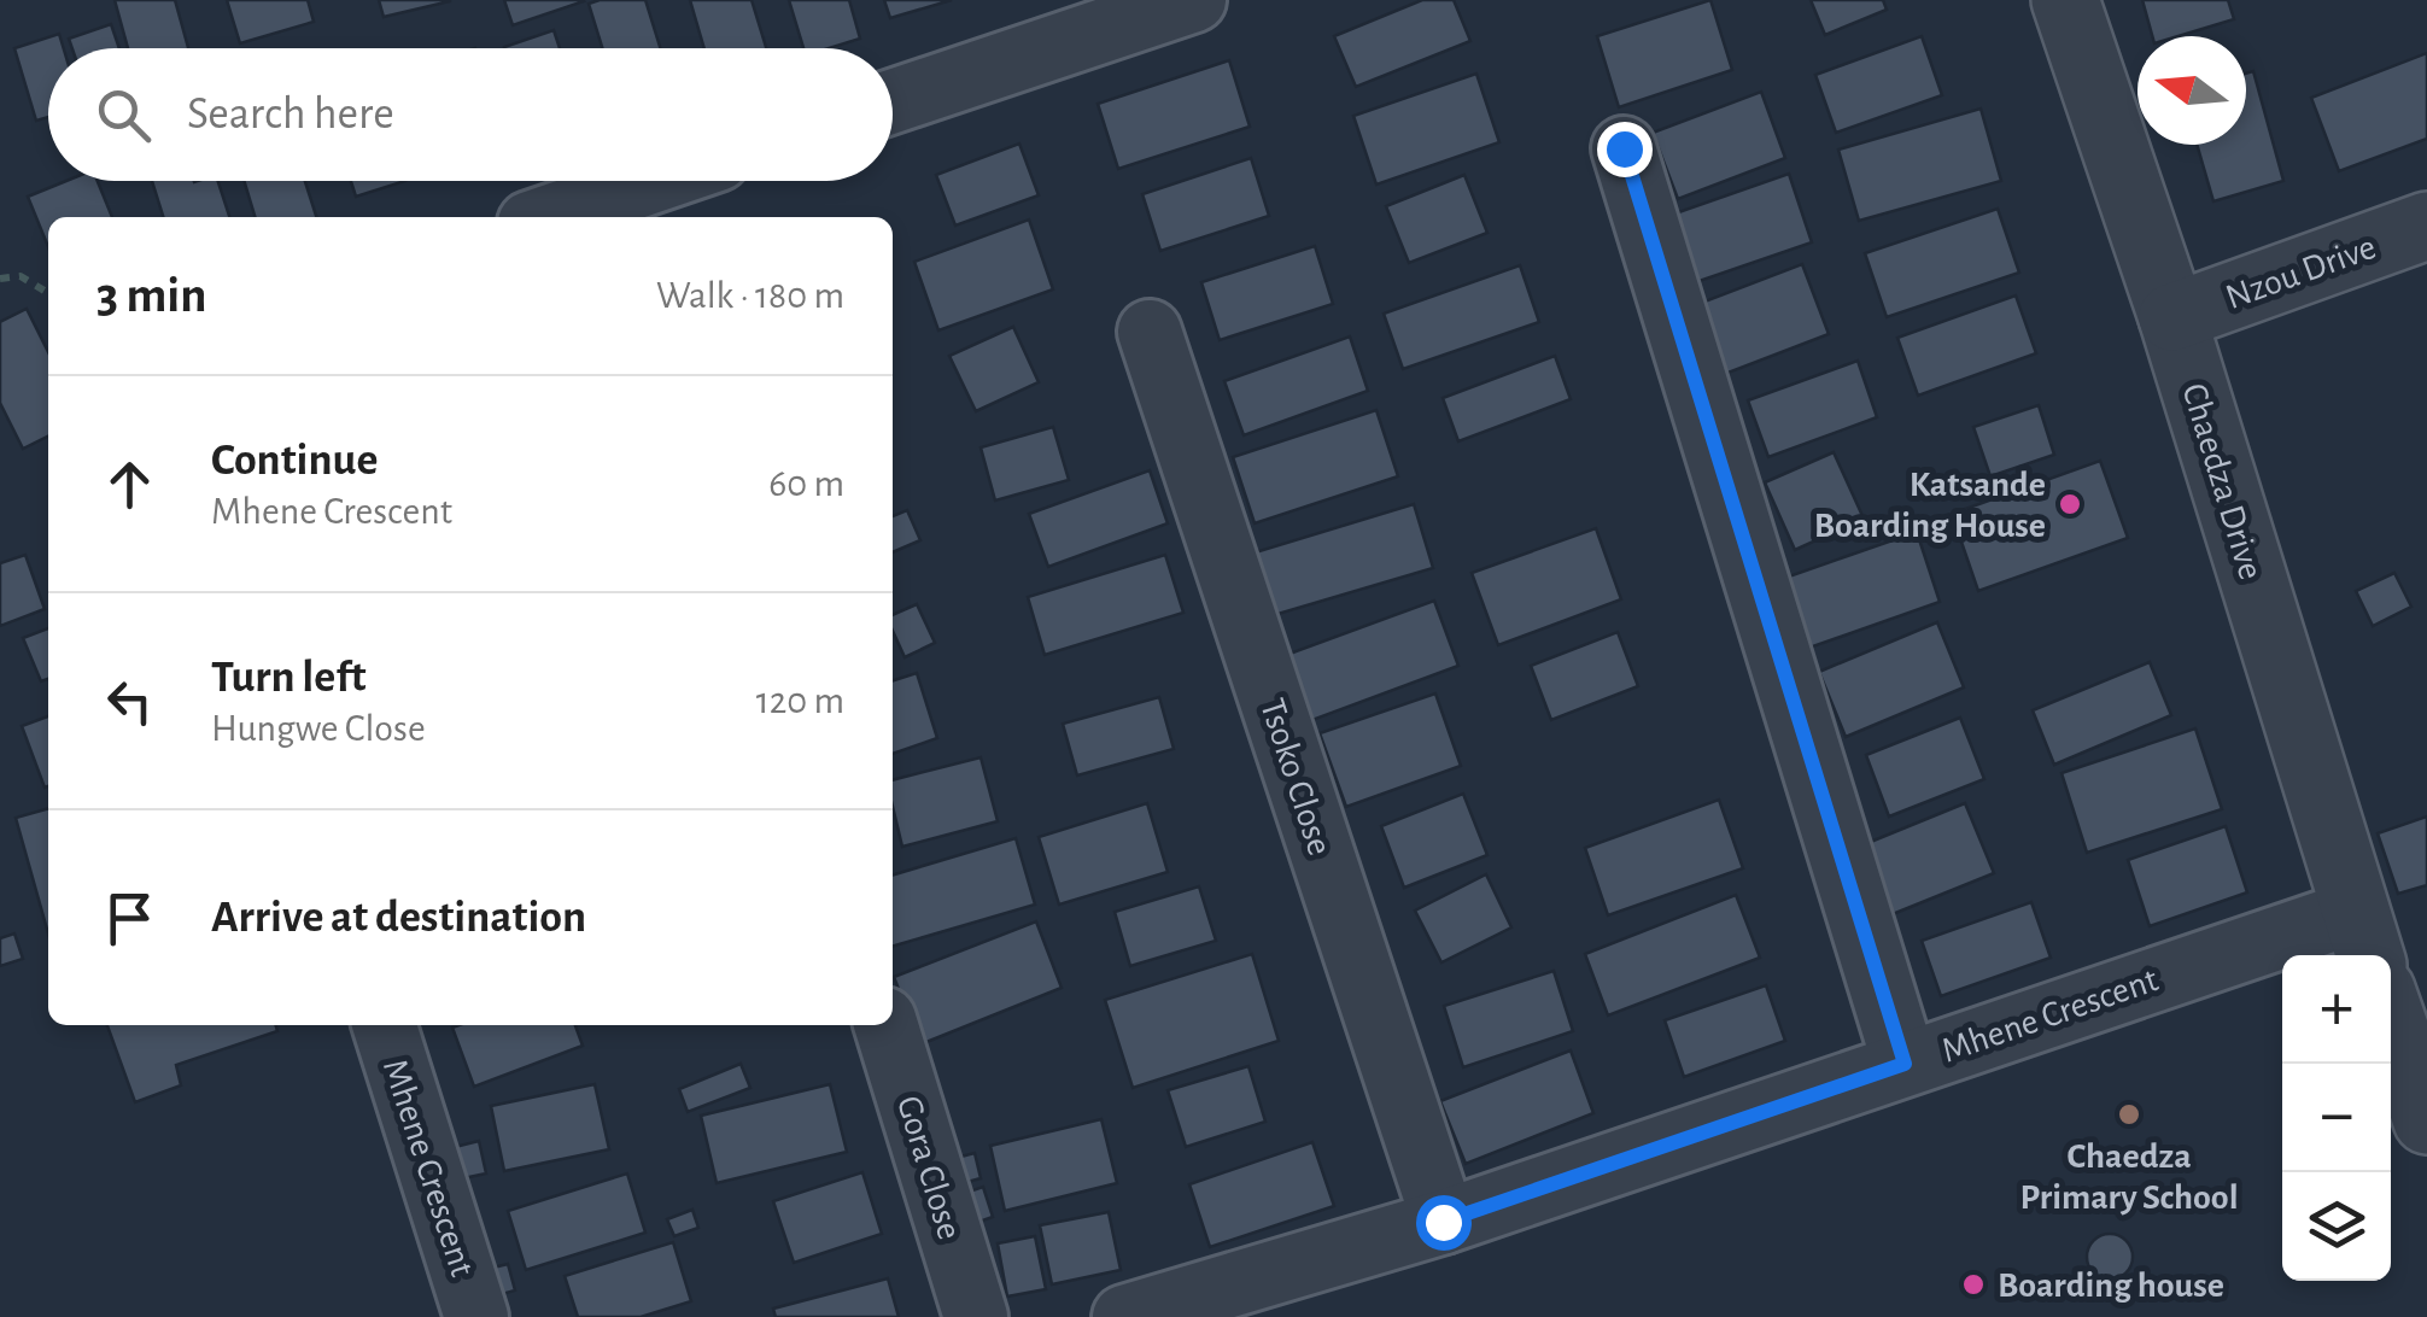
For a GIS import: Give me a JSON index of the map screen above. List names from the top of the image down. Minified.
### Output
{"streets":{"street":["Nzou Drive","Chaedza Drive","Tsoko Close","Mhene Crescent","Gora Close"]},"crossings":[["Nzou Drive","Chaedza Drive"],["Chaedza Drive","Mhene Crescent"],["Tsoko Close","Mhene Crescent"]],"places":["Katsande Boarding House","Chaedza Primary School","Boarding house"],"north":"left","page":{"search":"Search here","heading":["3 min","Walk · 180 m"],"list":[["Continue","Mhene Crescent","60 m"],["Turn left","Hungwe Close","120 m"],"Arrive at destination"],"map_buttons":["+","−"]}}
